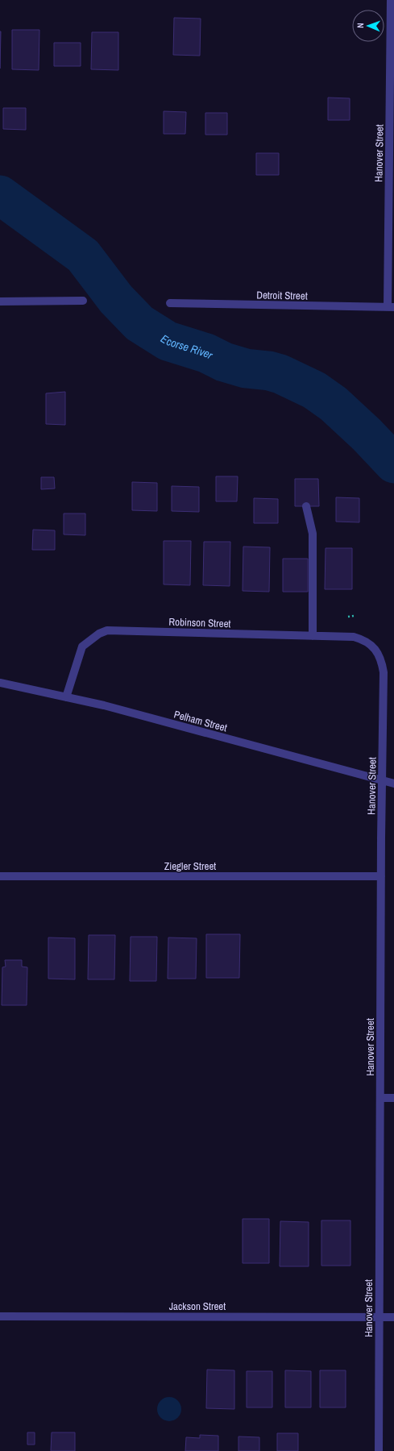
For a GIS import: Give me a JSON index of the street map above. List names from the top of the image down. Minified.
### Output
{"streets":{"street":["Hanover Street","Detroit Street","Robinson Street","Pelham Street","Ziegler Street","Jackson Street"]},"crossings":[["Hanover Street","Detroit Street"],["Hanover Street","Robinson Street"],["Hanover Street","Pelham Street"],["Hanover Street","Ziegler Street"],["Hanover Street","Jackson Street"],["Robinson Street","Pelham Street"]],"water":["Ecorse River"],"north":"left"}
